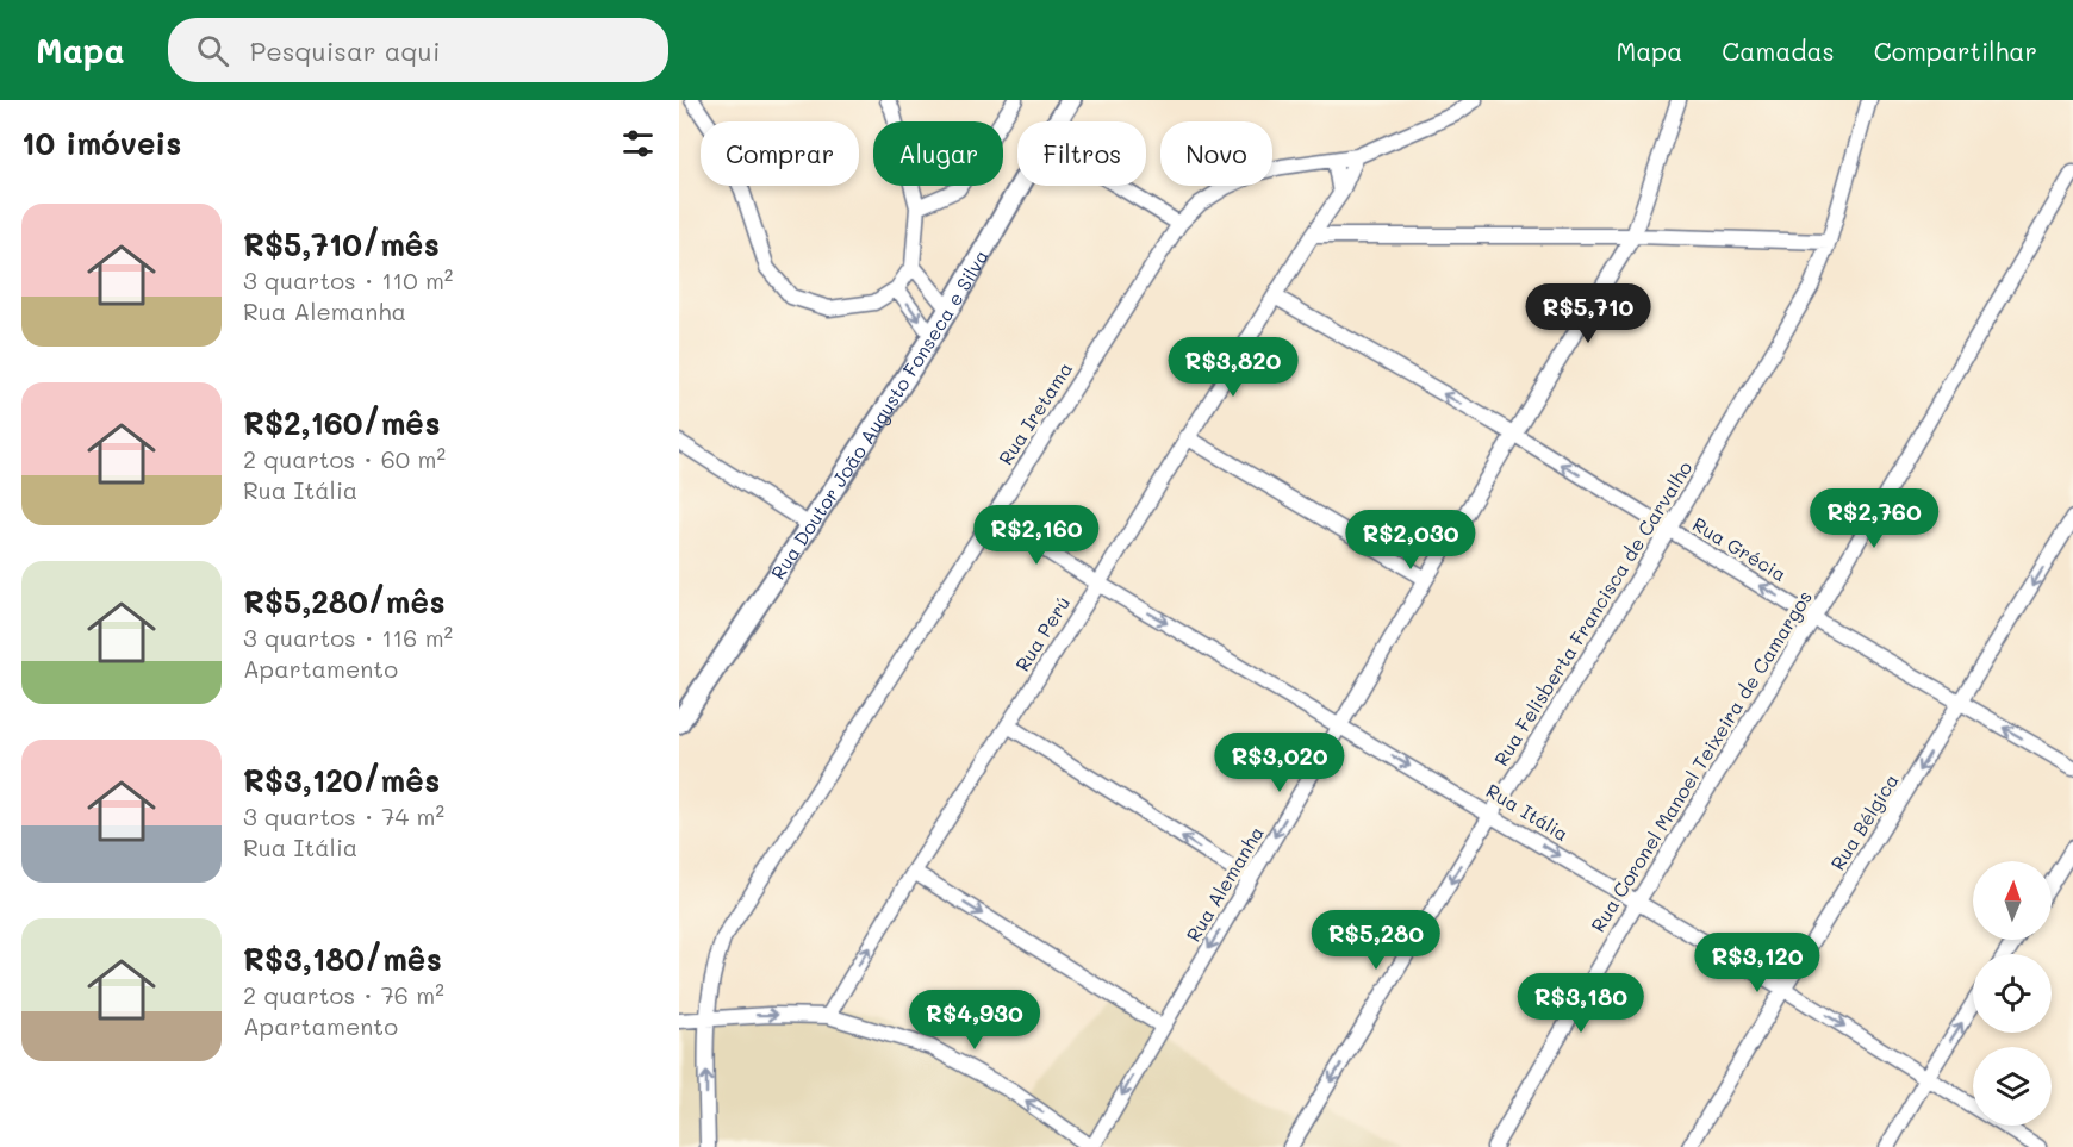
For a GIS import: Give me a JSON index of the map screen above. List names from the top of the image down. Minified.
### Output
{"streets":{"street":["Rua Doutor João Augusto Fonseca e Silva","Rua Iretama","Rua Grécia","Rua Felisberta Francisca de Carvalho","Rua Perú","Rua Coronel Manoel Teixeira de Camargos","Rua Itália","Rua Bélgica","Rua Alemanha"]},"crossings":[["Rua Iretama","Rua Perú"],["Rua Iretama","Rua Itália"],["Rua Grécia","Rua Felisberta Francisca de Carvalho"],["Rua Grécia","Rua Perú"],["Rua Grécia","Rua Coronel Manoel Teixeira de Camargos"],["Rua Grécia","Rua Bélgica"],["Rua Grécia","Rua Alemanha"],["Rua Felisberta Francisca de Carvalho","Rua Itália"],["Rua Perú","Rua Itália"],["Rua Coronel Manoel Teixeira de Camargos","Rua Itália"],["Rua Itália","Rua Bélgica"],["Rua Itália","Rua Alemanha"]],"one_way":["Rua Grécia","Rua Itália","Rua Bélgica","Rua Alemanha"],"north":"top","page":{"header":"Mapa","search":"Pesquisar aqui","nav":["Mapa","Camadas","Compartilhar"],"heading":"10 imóveis","chip":["Comprar","Alugar","Filtros","Novo"],"list":[{"name":"R$5,710/mês","note":"3 quartos · 110 m² · Rua Alemanha"},{"name":"R$2,160/mês","note":"2 quartos · 60 m² · Rua Itália"},{"name":"R$5,280/mês","note":"3 quartos · 116 m² · Apartamento"},{"name":"R$3,120/mês","note":"3 quartos · 74 m² · Rua Itália"},{"name":"R$3,180/mês","note":"2 quartos · 76 m² · Apartamento"}],"price":["R$5,710","R$3,820","R$2,760","R$2,160","R$2,030","R$3,020","R$5,280","R$3,120","R$3,180","R$4,930"]}}
